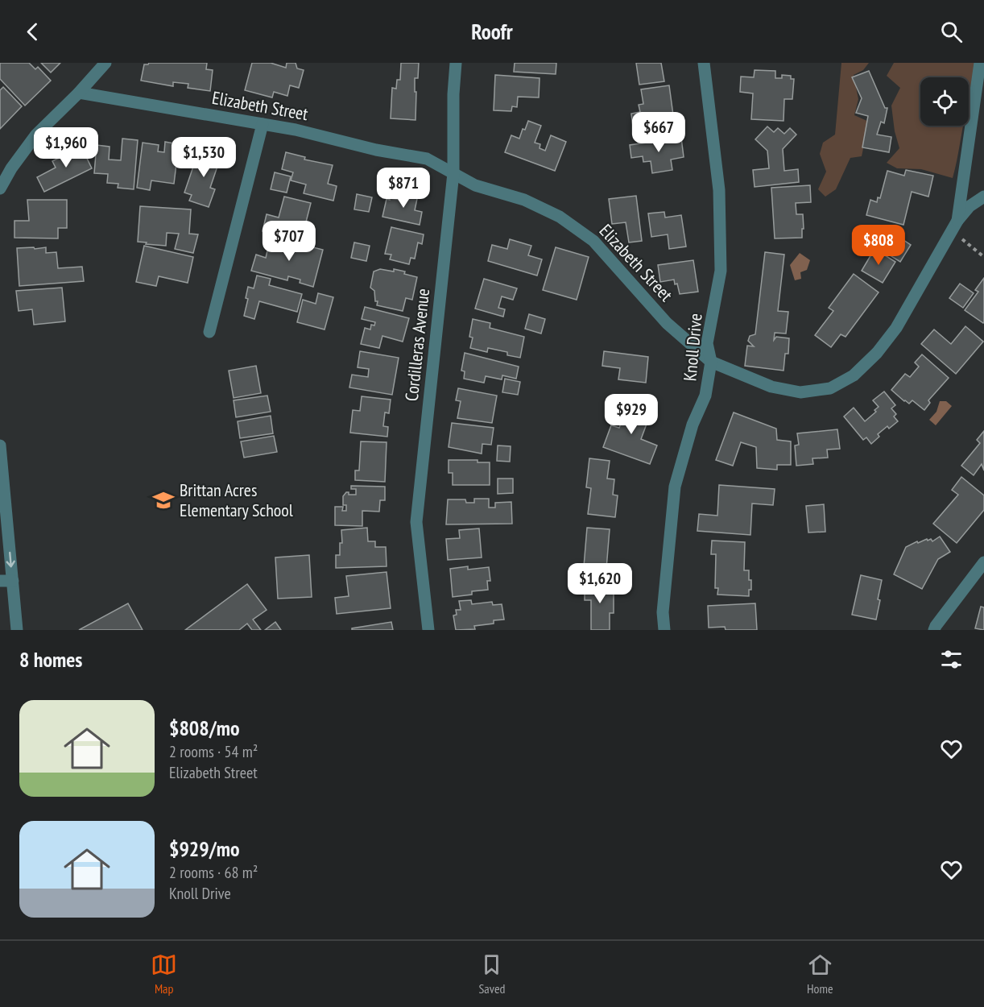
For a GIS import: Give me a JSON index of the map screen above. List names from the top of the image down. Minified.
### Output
{"streets":{"street":["Elizabeth Street","Cordilleras Avenue","Knoll Drive"]},"crossings":[["Elizabeth Street","Cordilleras Avenue"],["Elizabeth Street","Knoll Drive"]],"places":{"school or university":["Brittan Acres Elementary School"]},"page":{"header":"Roofr","price":["$667","$1,960","$1,530","$871","$707","$808","$929","$1,620"],"heading":"8 homes","list":[{"name":"$808/mo","note":"2 rooms · 54 m² · Elizabeth Street"},{"name":"$929/mo","note":"2 rooms · 68 m² · Knoll Drive"}],"tabs":["Map","Saved","Home"]}}
